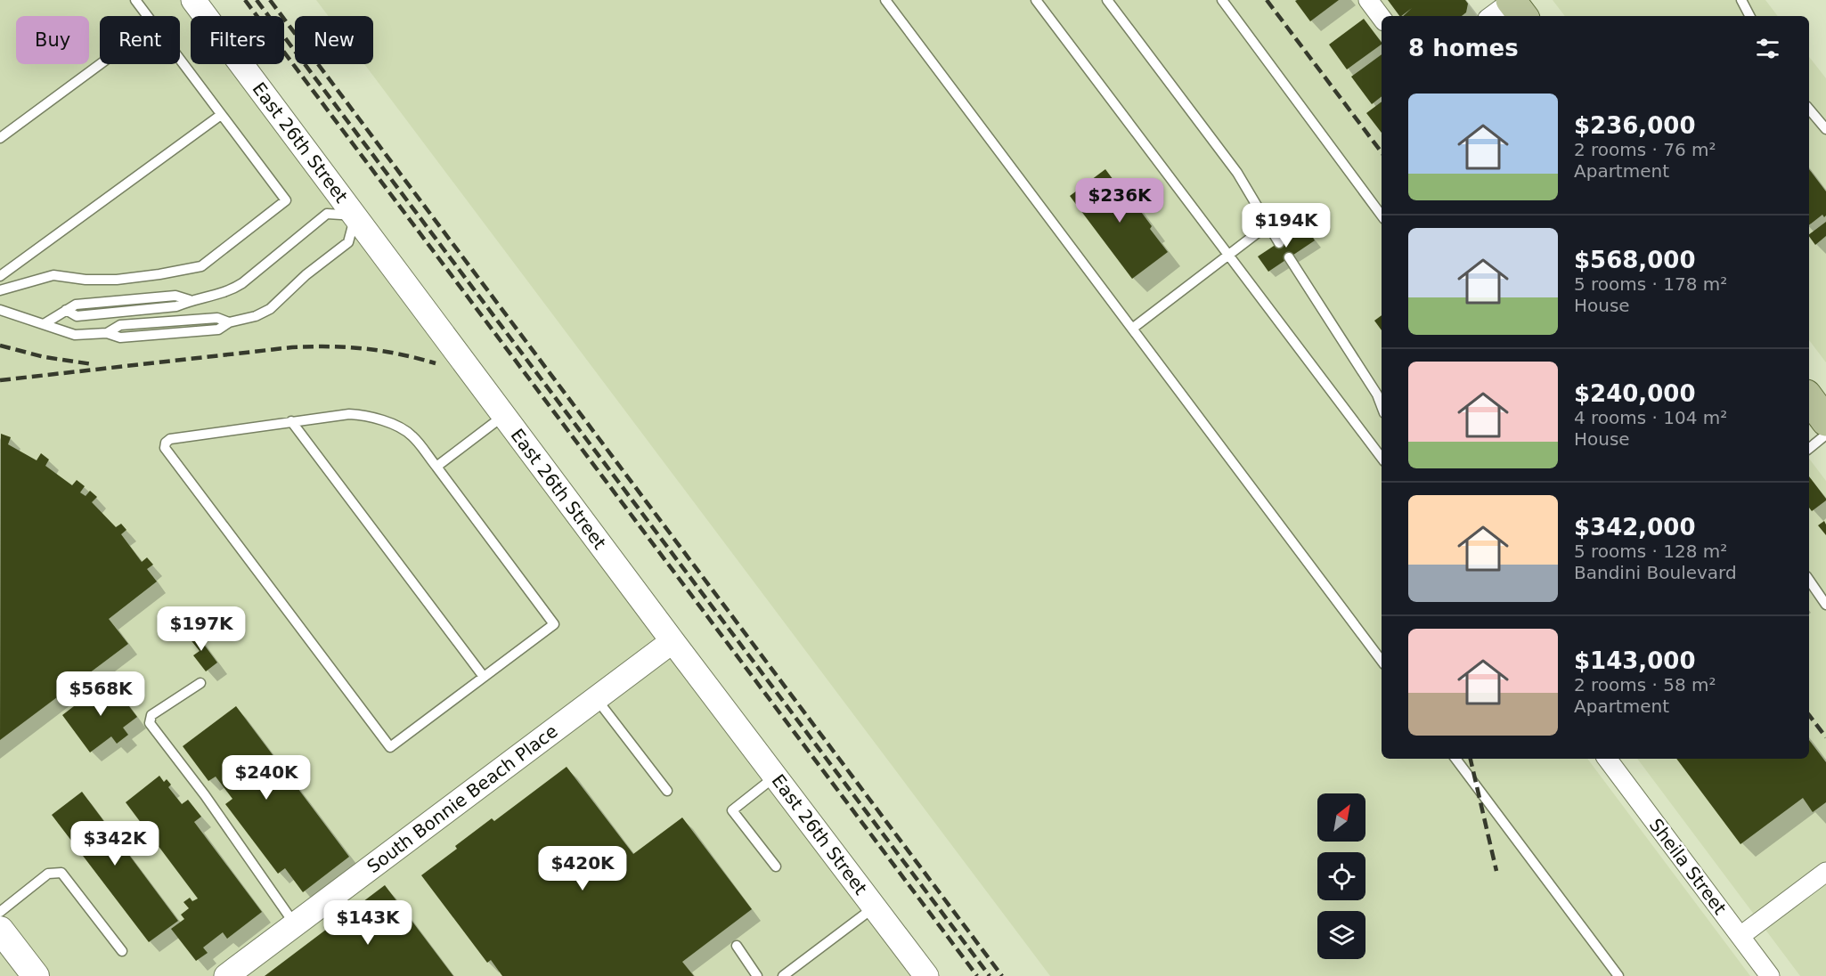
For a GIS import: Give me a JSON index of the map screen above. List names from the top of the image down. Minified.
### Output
{"streets":{"street":["East 26th Street","South Bonnie Beach Place","Sheila Street"]},"crossings":[["East 26th Street","South Bonnie Beach Place"]],"north":"top right","page":{"chip":["Buy","Rent","Filters","New"],"heading":"8 homes","list":[{"name":"$236,000","note":"2 rooms · 76 m² · Apartment"},{"name":"$568,000","note":"5 rooms · 178 m² · House"},{"name":"$240,000","note":"4 rooms · 104 m² · House"},{"name":"$342,000","note":"5 rooms · 128 m² · Bandini Boulevard"},{"name":"$143,000","note":"2 rooms · 58 m² · Apartment"}],"price":["$236K","$194K","$197K","$568K","$240K","$342K","$420K","$143K"]}}
